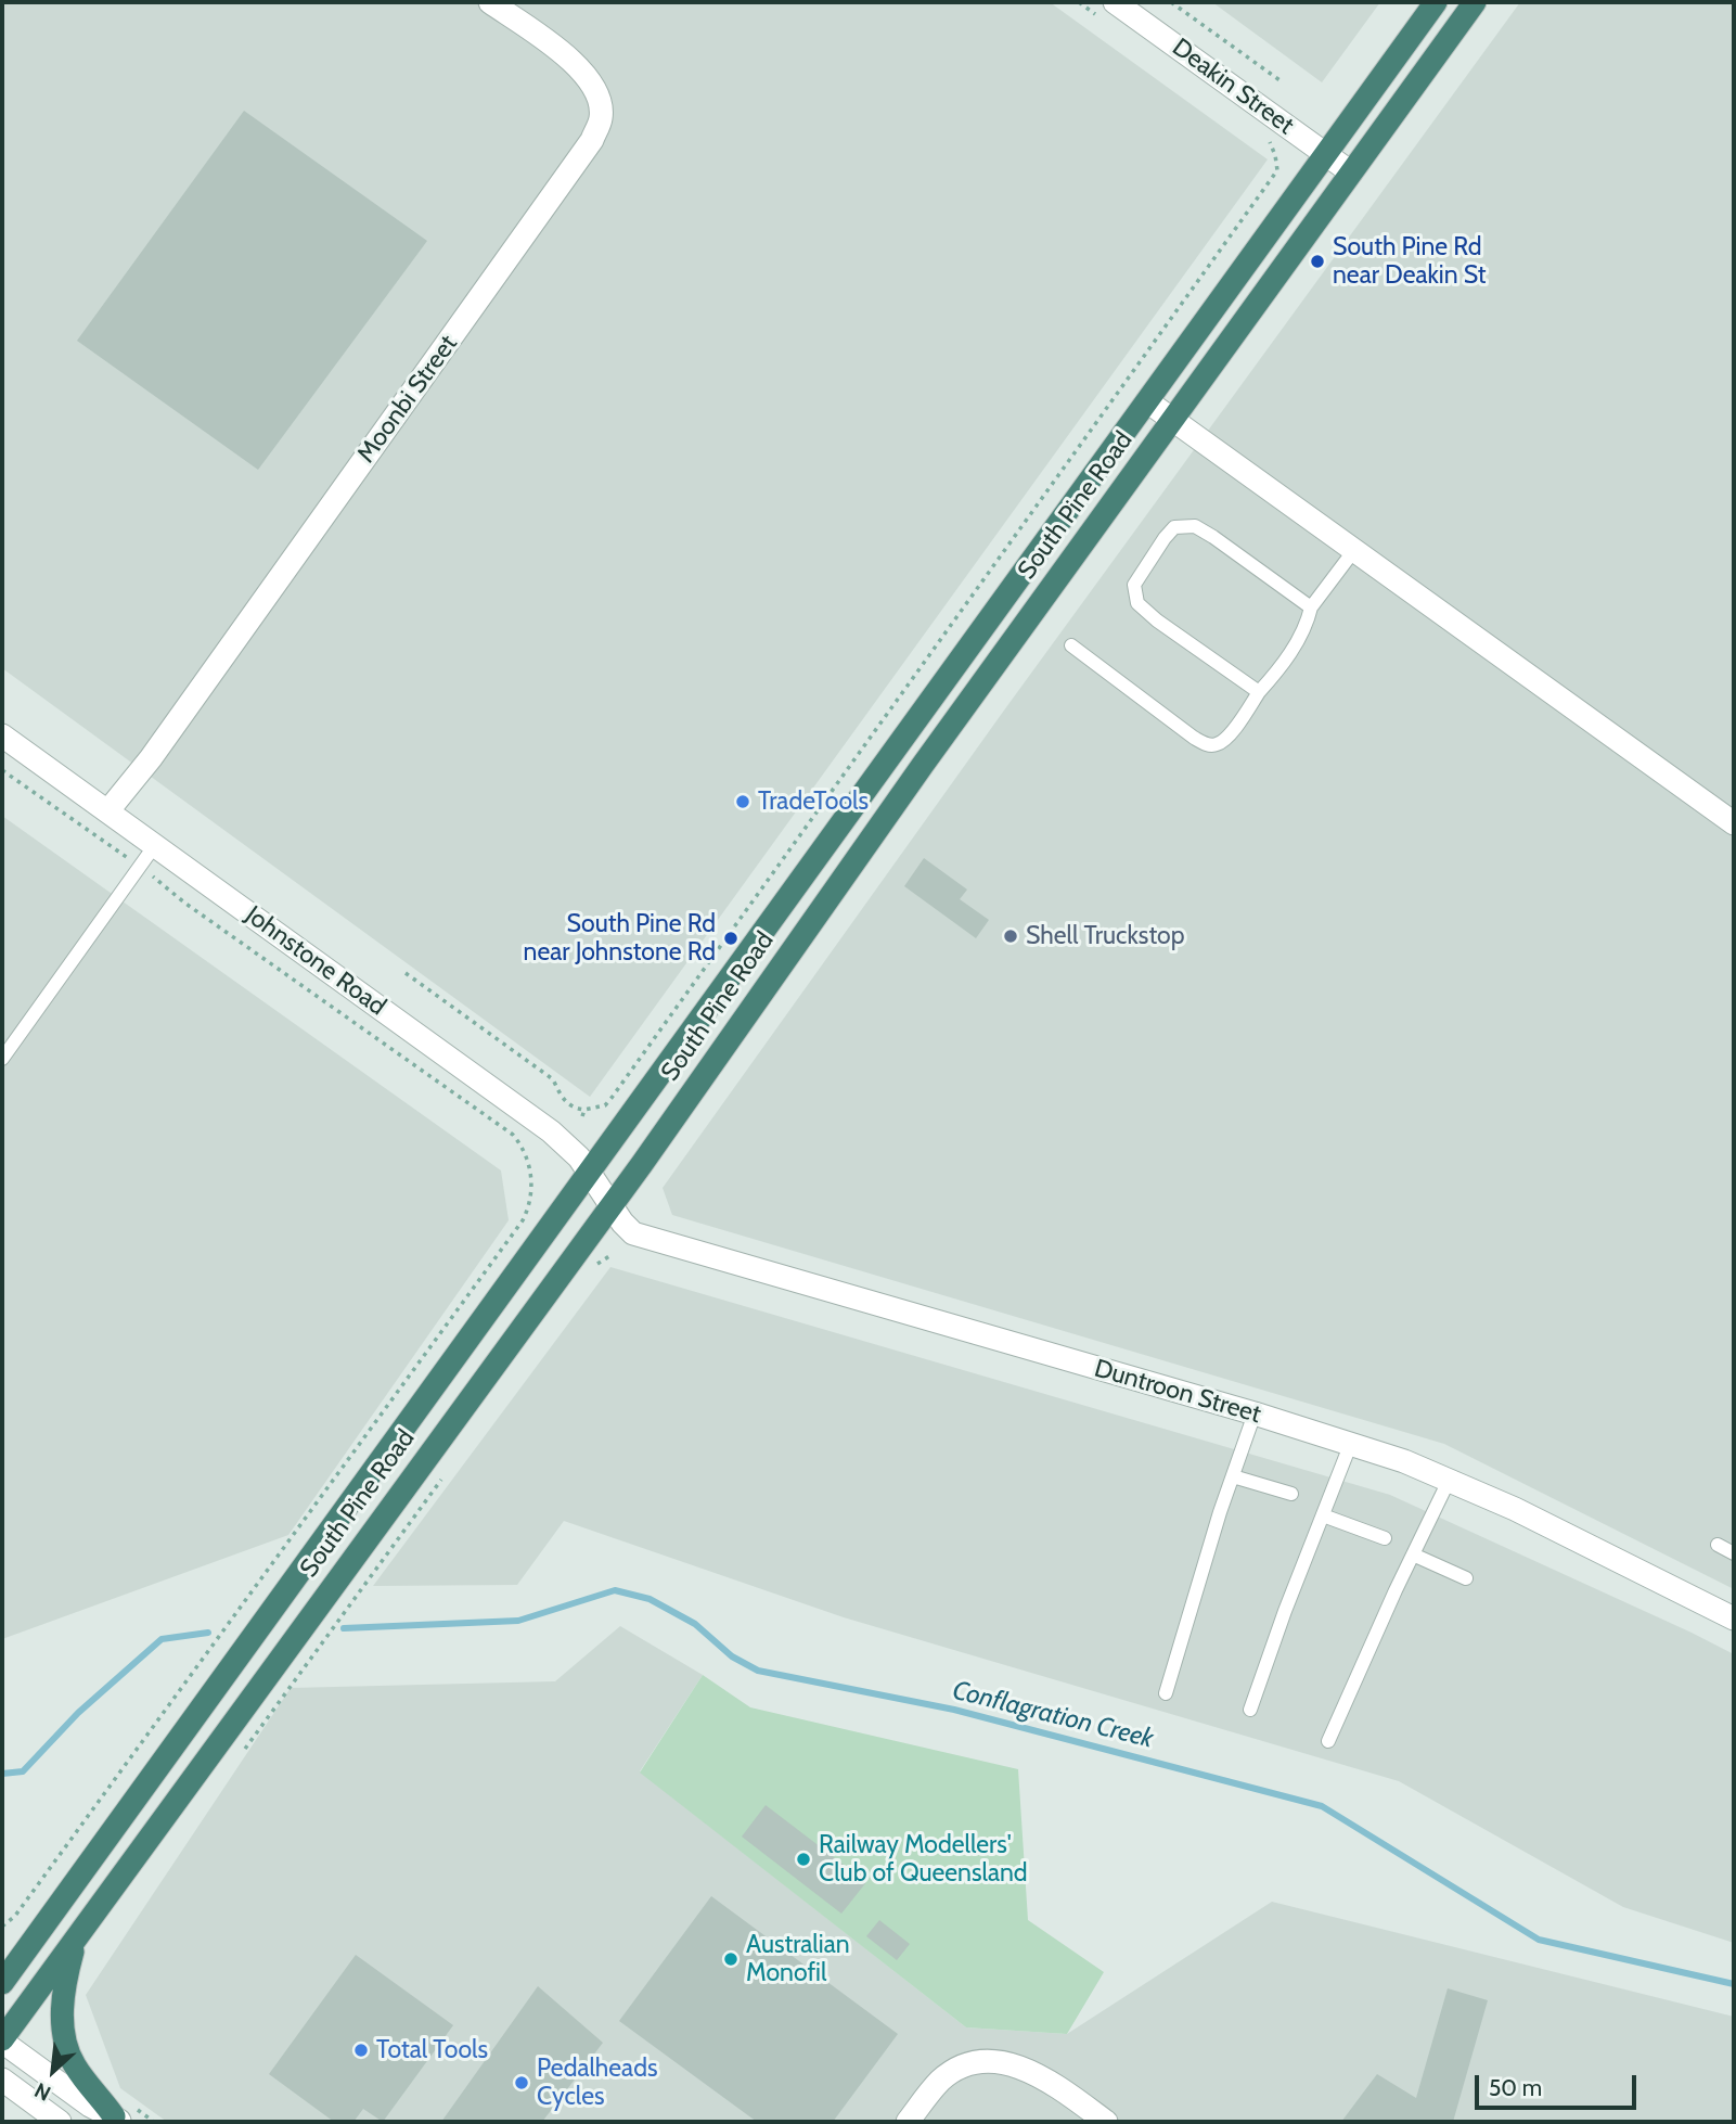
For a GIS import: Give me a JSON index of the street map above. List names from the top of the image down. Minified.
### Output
{"streets":{"highway":["South Pine Road"],"street":["Deakin Street","Moonbi Street","Johnstone Road","Duntroon Street"]},"crossings":[["Deakin Street","South Pine Road"],["Moonbi Street","Johnstone Road"],["South Pine Road","Johnstone Road"],["South Pine Road","Duntroon Street"],["Johnstone Road","Duntroon Street"]],"water":["Conflagration Creek"],"places":["South Pine Rd near Deakin St","TradeTools","Shell Truckstop","South Pine Rd near Johnstone Rd","Railway Modellers' Club of Queensland","Australian Monofil","Total Tools","Pedalheads Cycles"],"scale_bar":"50 m","north":"bottom left"}
